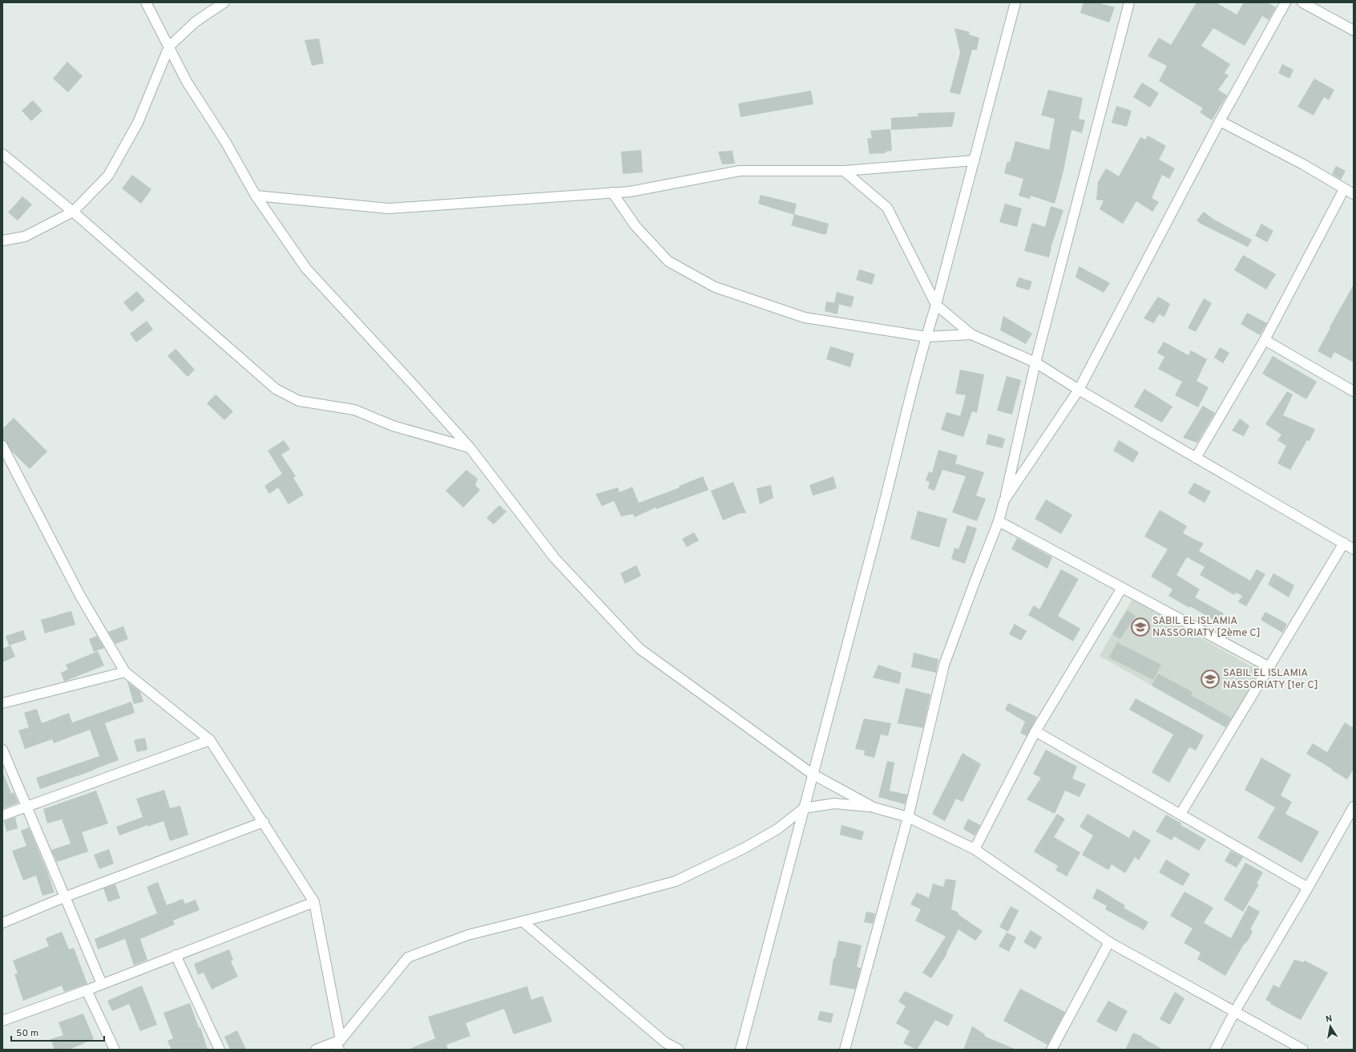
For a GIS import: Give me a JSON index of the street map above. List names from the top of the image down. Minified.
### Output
{"places":{"school or university":["SABIL EL ISLAMIA NASSORIATY [2ème C]","SABIL EL ISLAMIA NASSORIATY [1er C]"]},"scale_bar":"50 m","north":"top"}
